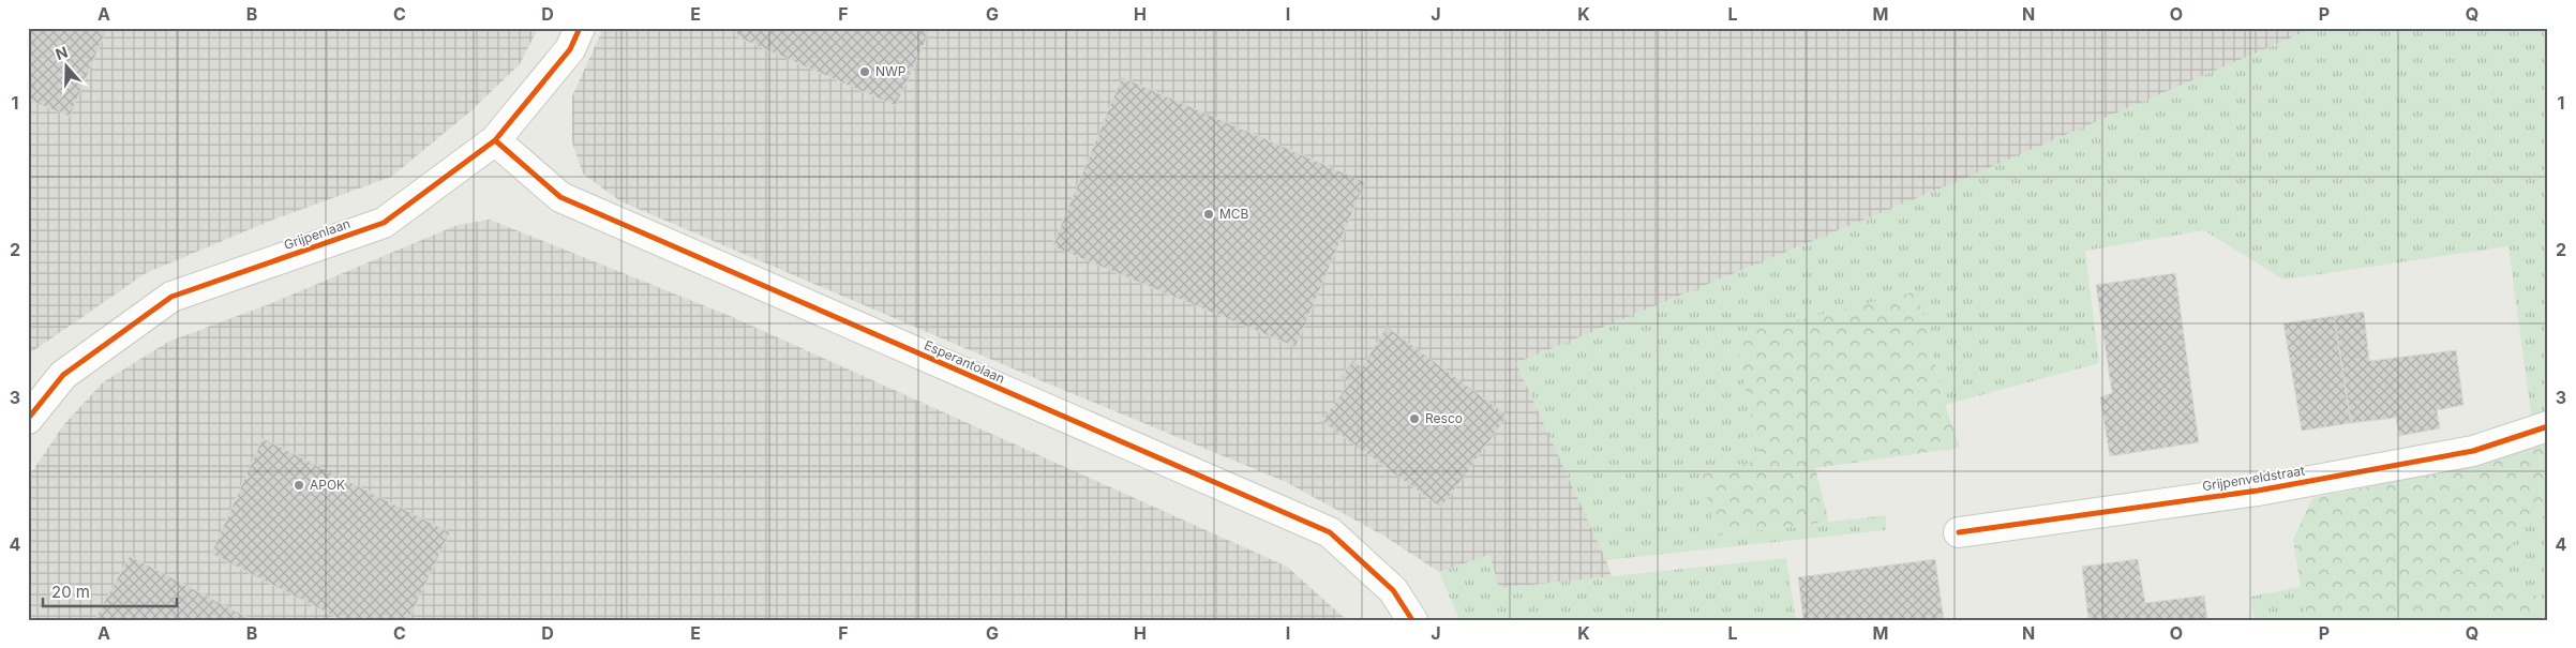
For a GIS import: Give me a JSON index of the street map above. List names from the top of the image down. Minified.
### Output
{"streets":{"street":["Grijpenlaan","Esperantolaan","Grijpenveldstraat"]},"crossings":[["Grijpenlaan","Esperantolaan"]],"places":["NWP","MCB","Resco","APOK"],"scale_bar":"20 m","north":"top","grid":{"columns":["A","B","C","D","E","F","G","H","I","J","K","L","M","N","O","P","Q"],"rows":["1","2","3","4"]}}
